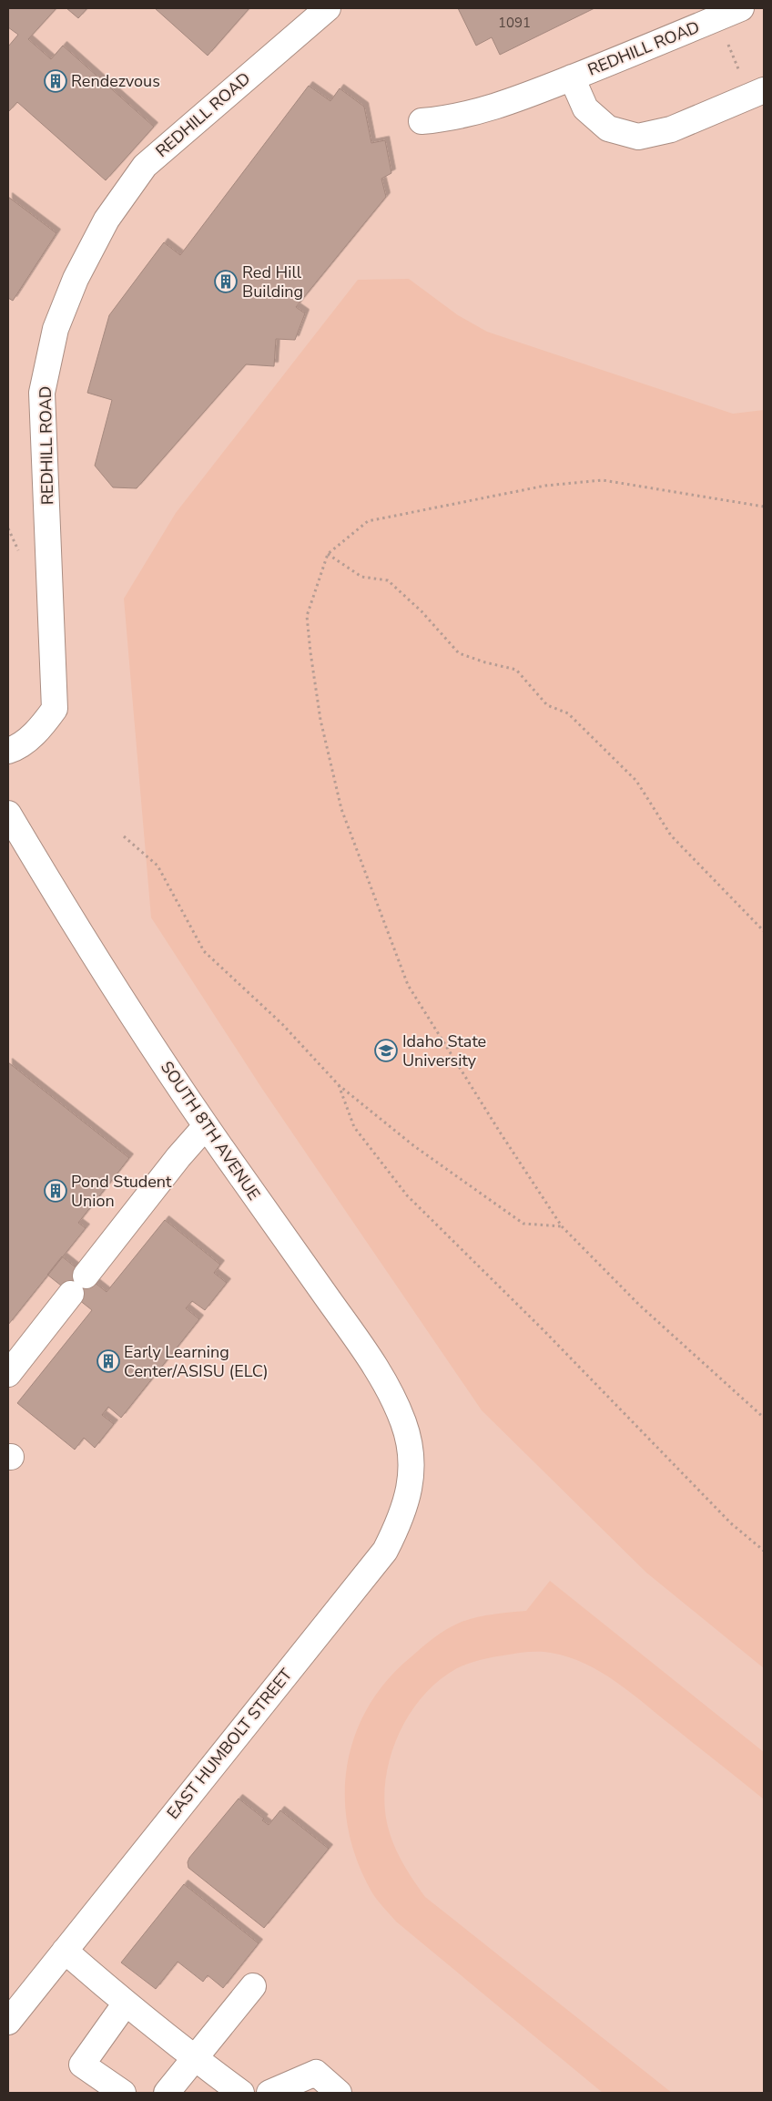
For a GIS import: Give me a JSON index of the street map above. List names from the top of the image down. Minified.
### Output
{"streets":{"street":["REDHILL ROAD","SOUTH 8TH AVENUE","EAST HUMBOLT STREET"]},"crossings":[["SOUTH 8TH AVENUE","EAST HUMBOLT STREET"]],"places":{"building":["Rendezvous","Red Hill Building","Pond Student Union","Early Learning Center/ASISU (ELC)"],"school or university":["Idaho State University"]},"house_numbers":["1091"]}
